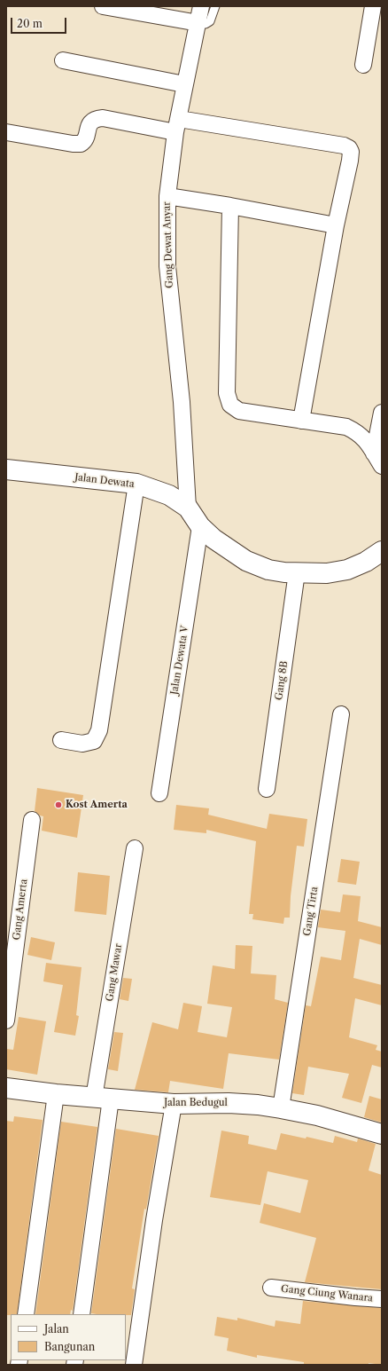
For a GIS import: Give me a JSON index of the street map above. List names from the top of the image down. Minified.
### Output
{"streets":{"street":["Gang Dewat Anyar","Jalan Dewata","Jalan Dewata V","Gang 8B","Gang Amerta","Gang Tirta","Gang Mawar","Jalan Bedugul","Gang Ciung Wanara"]},"crossings":[["Gang Dewat Anyar","Jalan Dewata"],["Jalan Dewata","Jalan Dewata V"],["Jalan Dewata","Gang 8B"],["Gang Tirta","Jalan Bedugul"],["Gang Mawar","Jalan Bedugul"]],"places":["Kost Amerta"],"legend":["Jalan","Bangunan"],"scale_bar":"20 m"}
